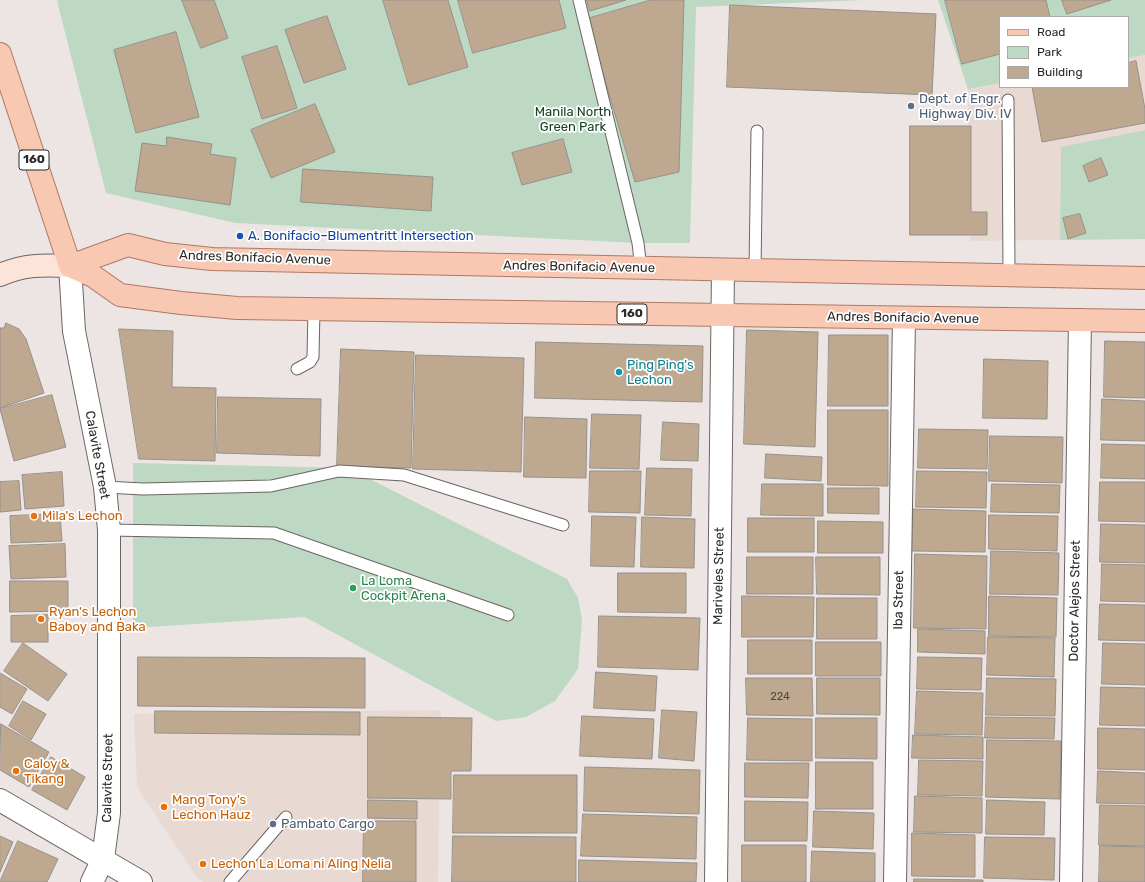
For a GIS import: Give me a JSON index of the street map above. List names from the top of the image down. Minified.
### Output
{"streets":{"main road":["160","Andres Bonifacio Avenue"],"street":["Calavite Street","Mariveles Street","Iba Street","Doctor Alejos Street"]},"crossings":[["160","Andres Bonifacio Avenue"],["160","Calavite Street"],["Andres Bonifacio Avenue","Calavite Street"],["Andres Bonifacio Avenue","Mariveles Street"],["Andres Bonifacio Avenue","Iba Street"],["Andres Bonifacio Avenue","Doctor Alejos Street"]],"parks":["Manila North Green Park"],"places":["Dept. of Engr. Highway Div. IV","A. Bonifacio–Blumentritt Intersection","Ping Ping's Lechon","Mila's Lechon","La Loma Cockpit Arena","Ryan's Lechon Baboy and Baka","Caloy & Tikang","Mang Tony's Lechon Hauz","Pambato Cargo","Lechon La Loma ni Aling Nelia"],"house_numbers":["224"],"legend":["Road","Park","Building"]}
